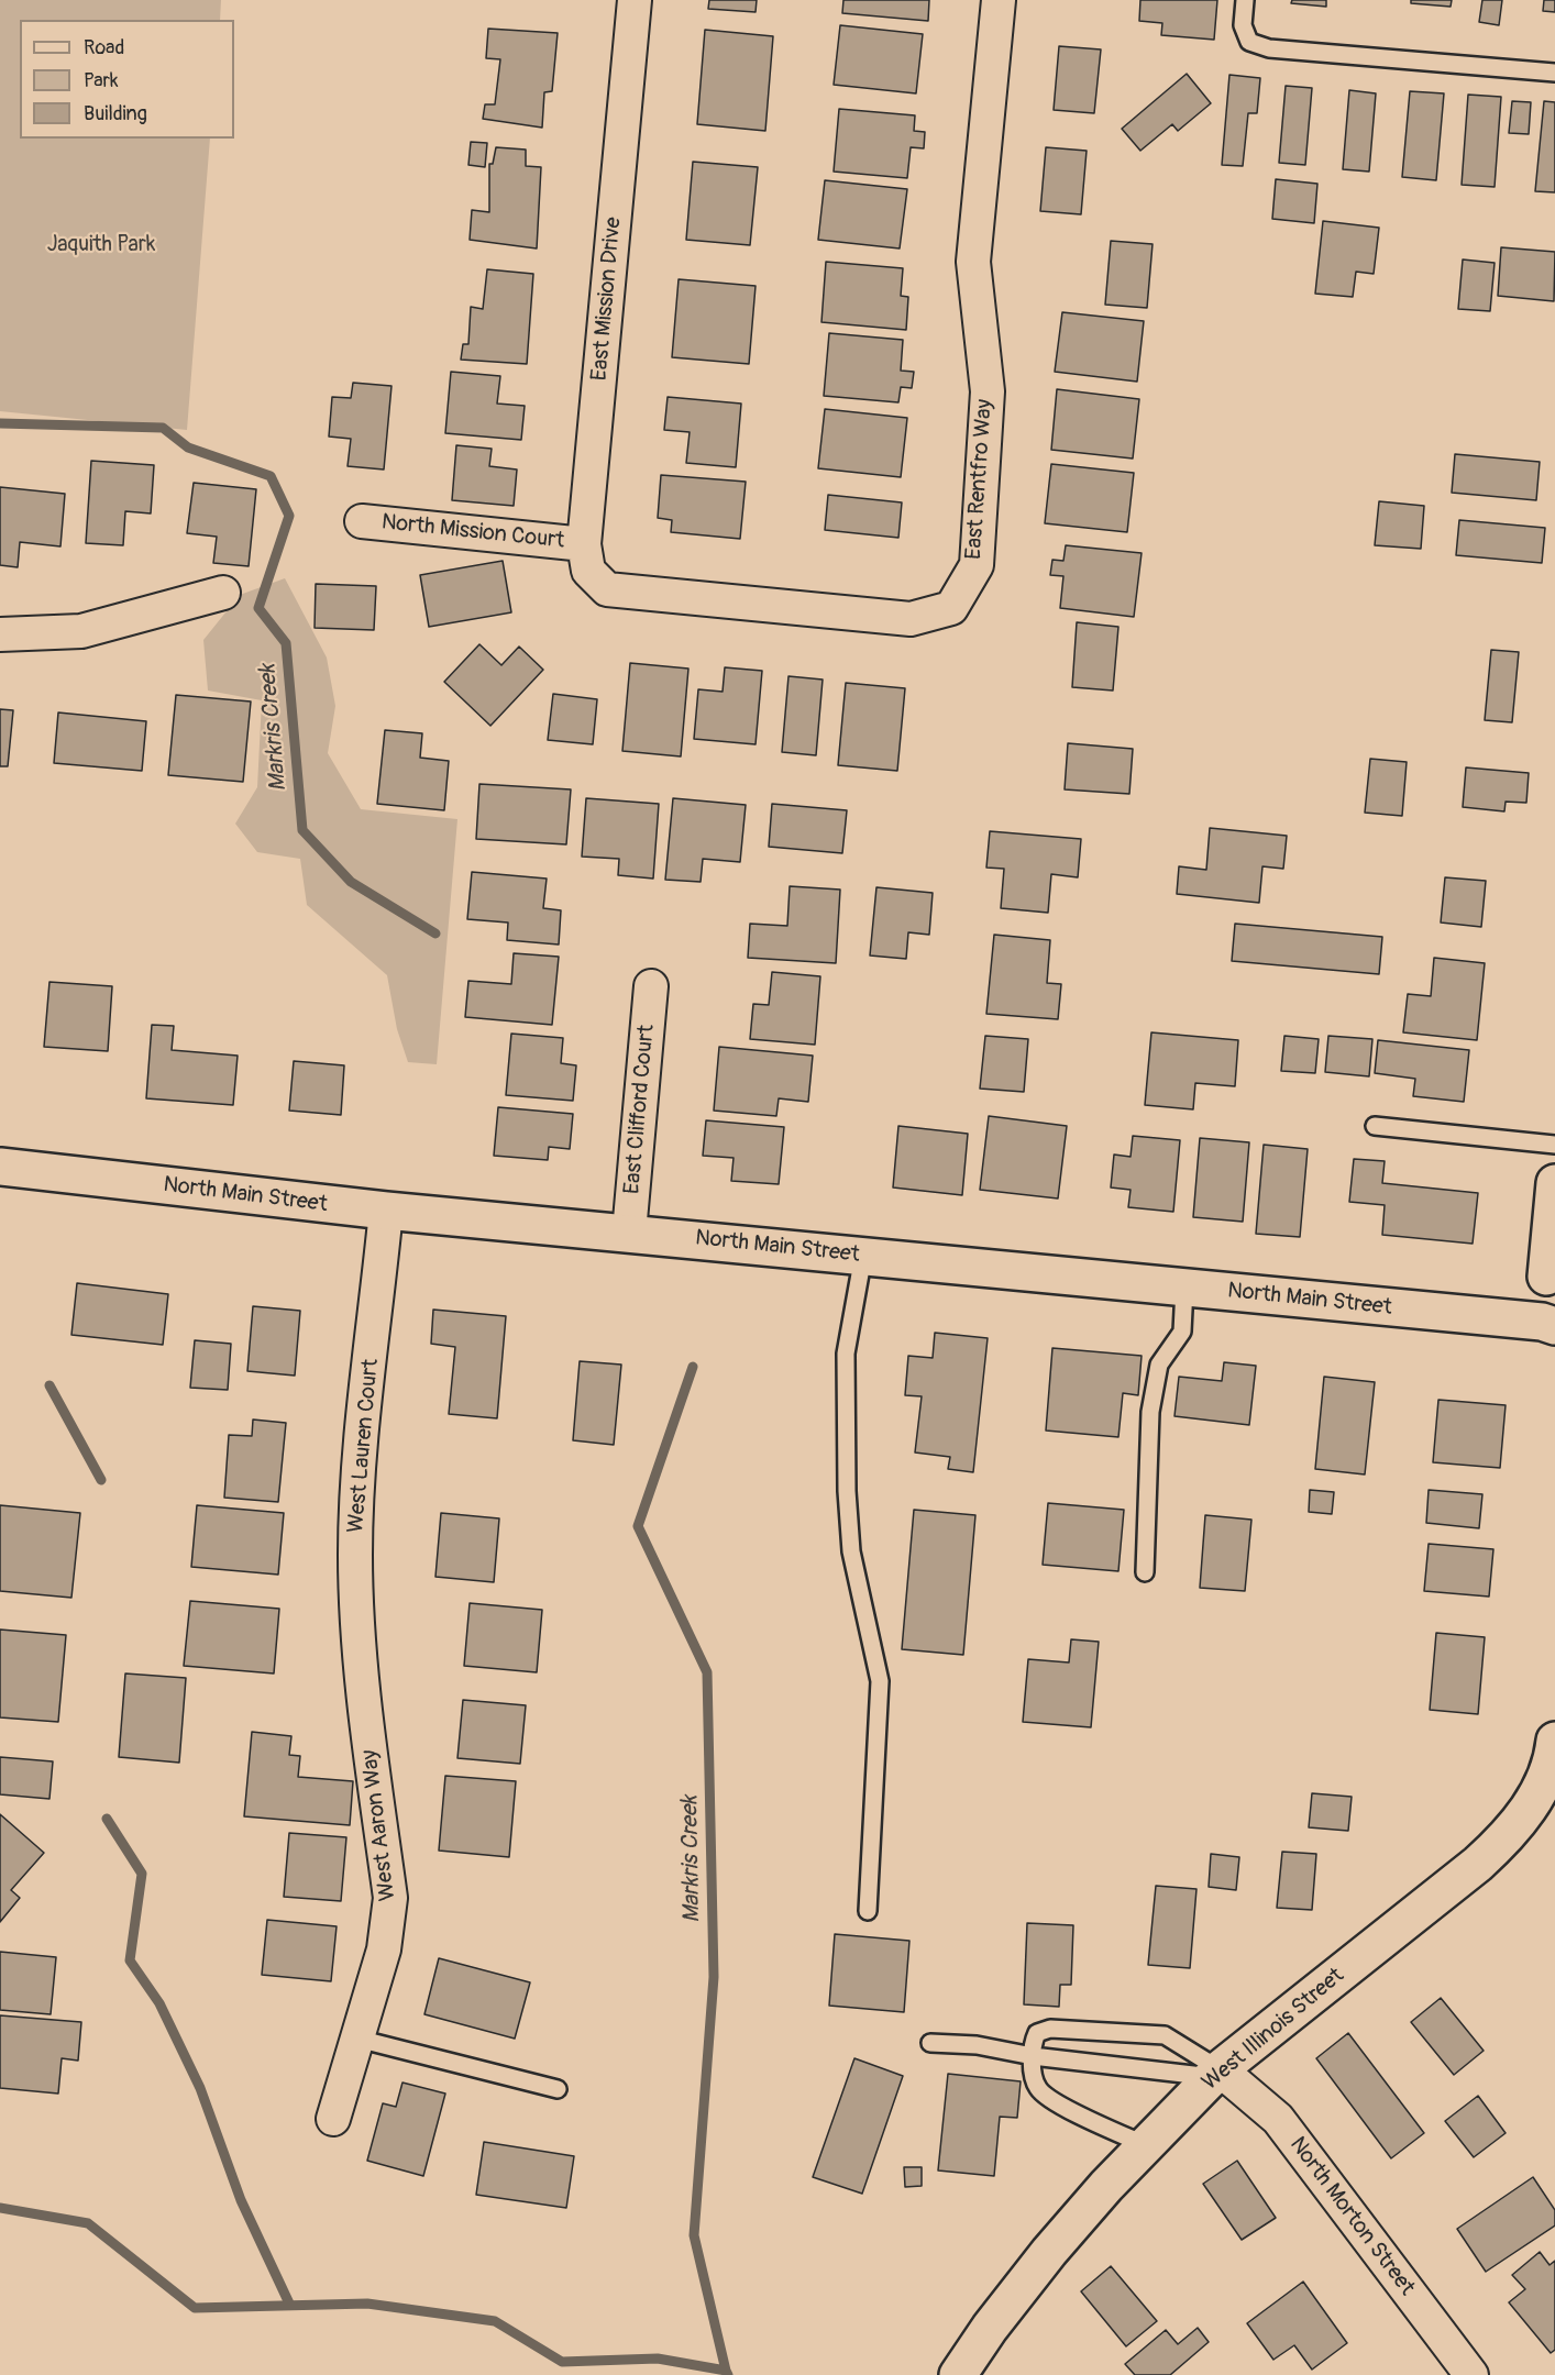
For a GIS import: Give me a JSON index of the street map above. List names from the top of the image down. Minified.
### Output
{"streets":{"street":["East Mission Drive","East Rentfro Way","North Mission Court","East Clifford Court","North Main Street","West Lauren Court","West Aaron Way","West Illinois Street","North Morton Street"]},"crossings":[["East Mission Drive","East Rentfro Way"],["East Mission Drive","North Mission Court"],["East Clifford Court","North Main Street"],["North Main Street","West Lauren Court"],["West Lauren Court","West Aaron Way"],["West Illinois Street","North Morton Street"]],"water":["Markris Creek"],"parks":["Jaquith Park"],"legend":["Road","Park","Building"]}
